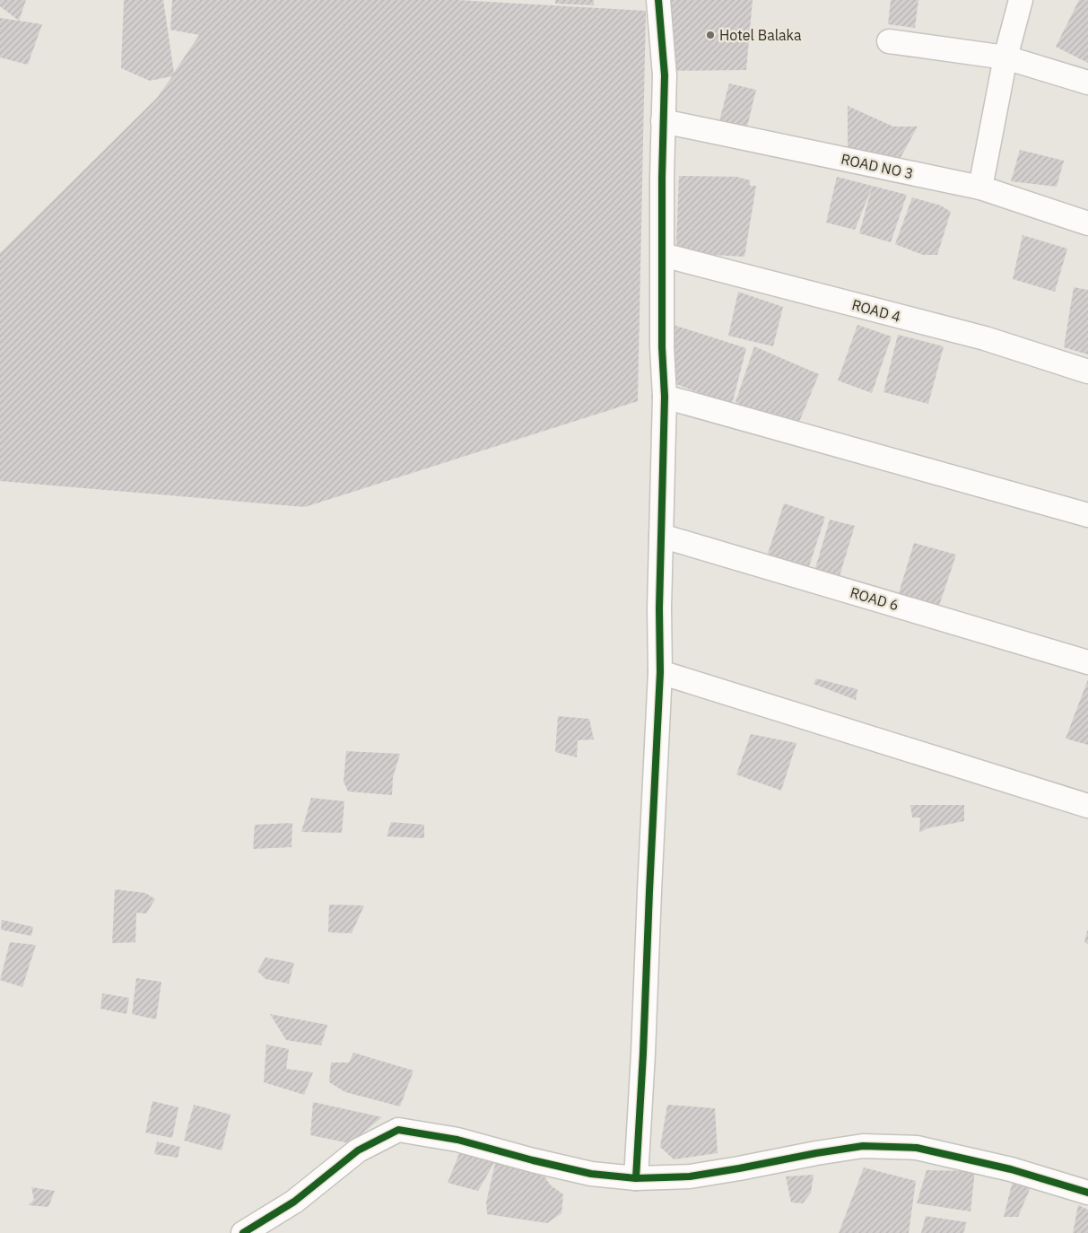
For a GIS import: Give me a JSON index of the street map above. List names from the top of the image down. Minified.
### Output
{"streets":{"street":["ROAD NO 3","ROAD 4","ROAD 6"]},"places":["Hotel Balaka"]}
